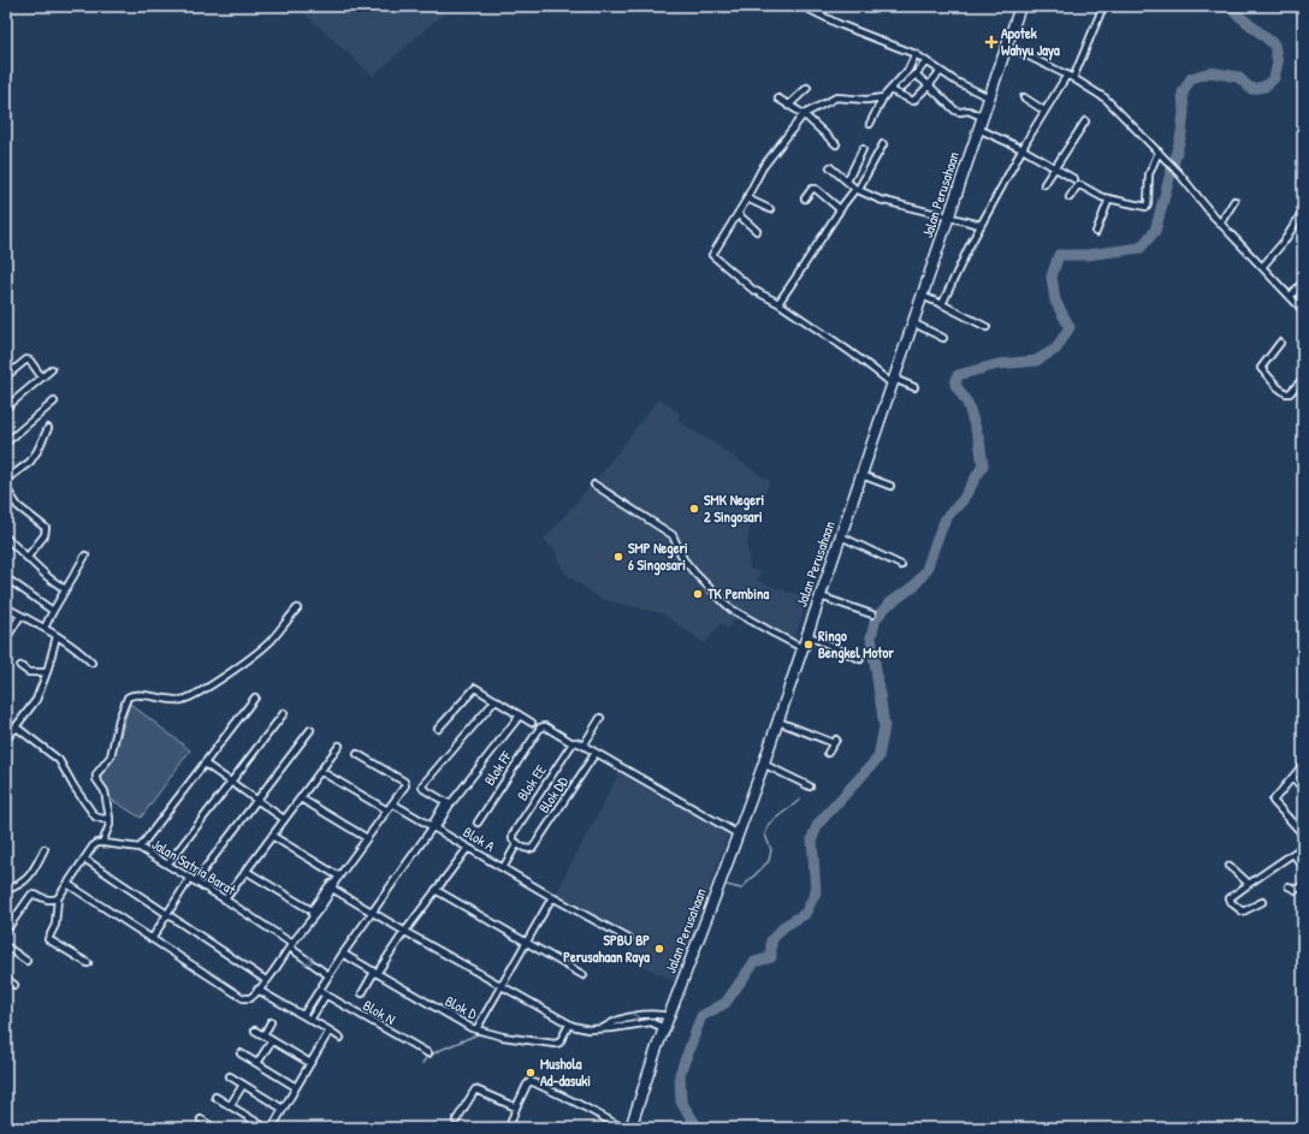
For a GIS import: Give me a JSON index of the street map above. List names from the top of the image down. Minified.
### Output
{"streets":{"main road":["Jalan Perusahaan"],"street":["Blok FF","Blok EE","Blok DD","Blok A","Jalan Satria Barat","Blok D","Blok N"]},"crossings":[["Blok FF","Blok EE"],["Blok EE","Blok DD"]],"places":{"health":["Apotek Wahyu Jaya"],"other":["SMK Negeri 2 Singosari","SMP Negeri 6 Singosari","TK Pembina","Ringo Bengkel Motor","SPBU BP Perusahaan Raya","Mushola Ad-dasuki"]}}
